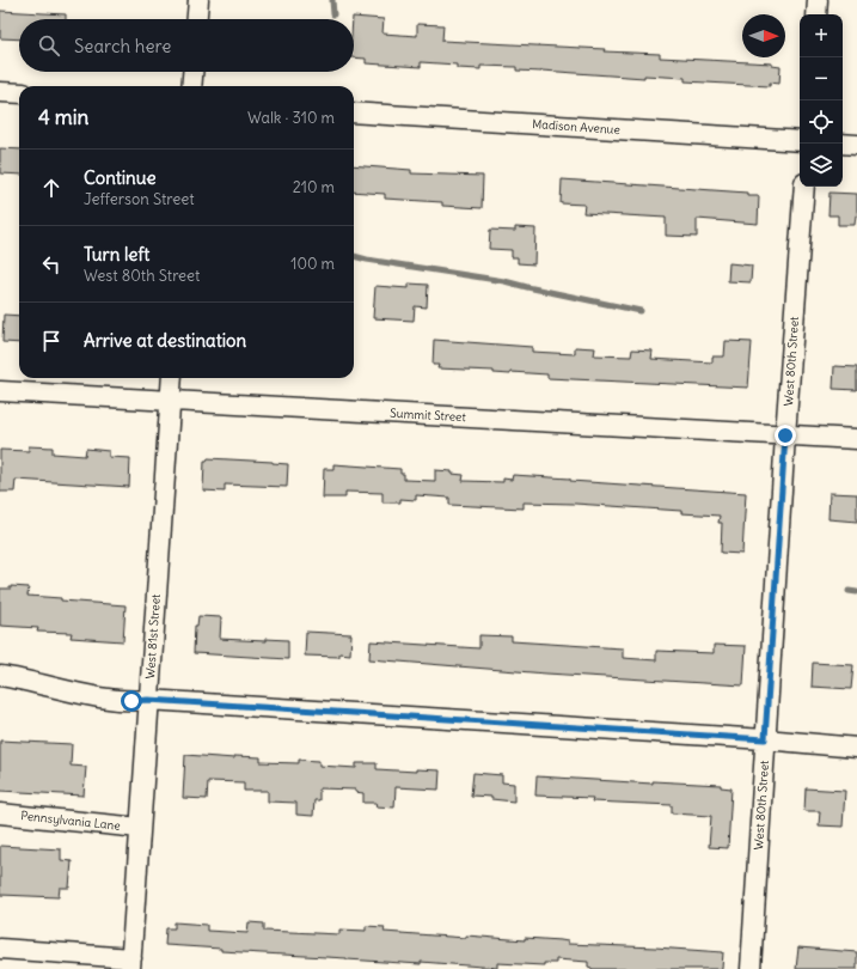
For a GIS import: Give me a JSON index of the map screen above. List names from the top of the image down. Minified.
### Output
{"streets":{"street":["Madison Avenue","West 80th Street","Summit Street","West 81st Street","Pennsylvania Lane"]},"crossings":[["West 80th Street","Summit Street"],["Summit Street","West 81st Street"],["West 81st Street","Pennsylvania Lane"]],"north":"right","page":{"map_buttons":["+","−"],"search":"Search here","heading":["4 min","Walk · 310 m"],"list":[["Continue","Jefferson Street","210 m"],["Turn left","West 80th Street","100 m"],"Arrive at destination"]}}
